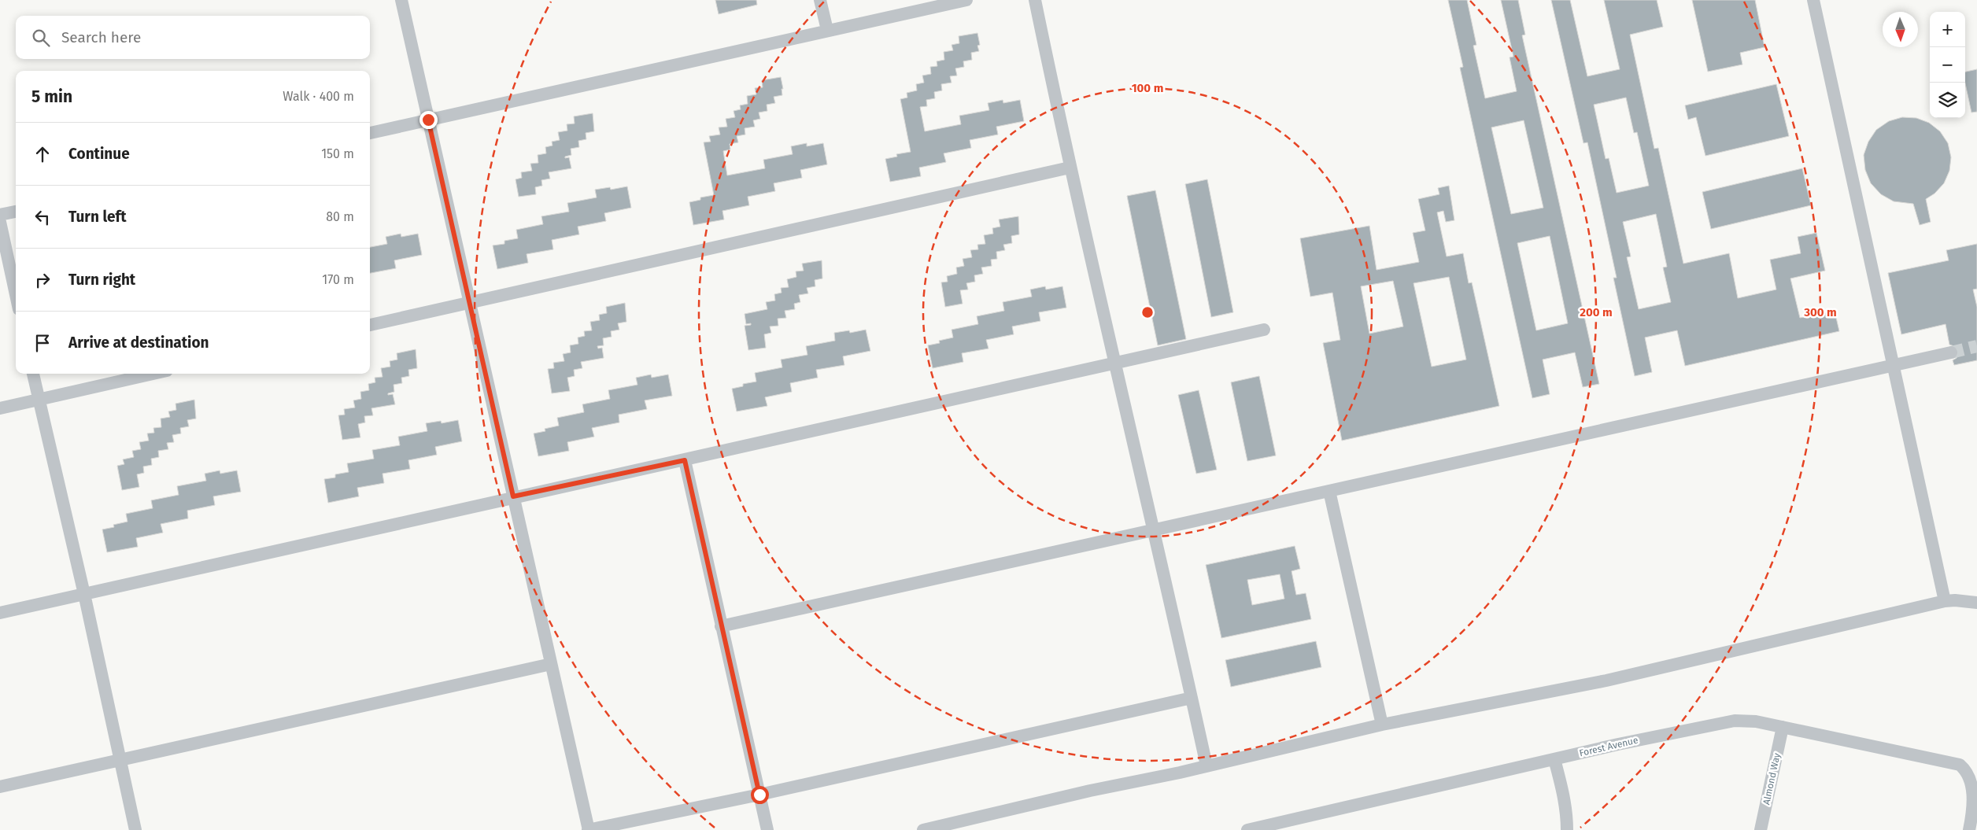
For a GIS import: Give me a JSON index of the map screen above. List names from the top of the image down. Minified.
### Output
{"streets":{"street":["Forest Avenue","Almond Way"]},"crossings":[["Forest Avenue","Almond Way"]],"north":"bottom","page":{"map_buttons":["+","−"],"search":"Search here","heading":["5 min","Walk · 400 m"],"list":[["Continue","150 m"],["Turn left","80 m"],["Turn right","170 m"],"Arrive at destination"]},"rings":["100 m","200 m","300 m"]}
